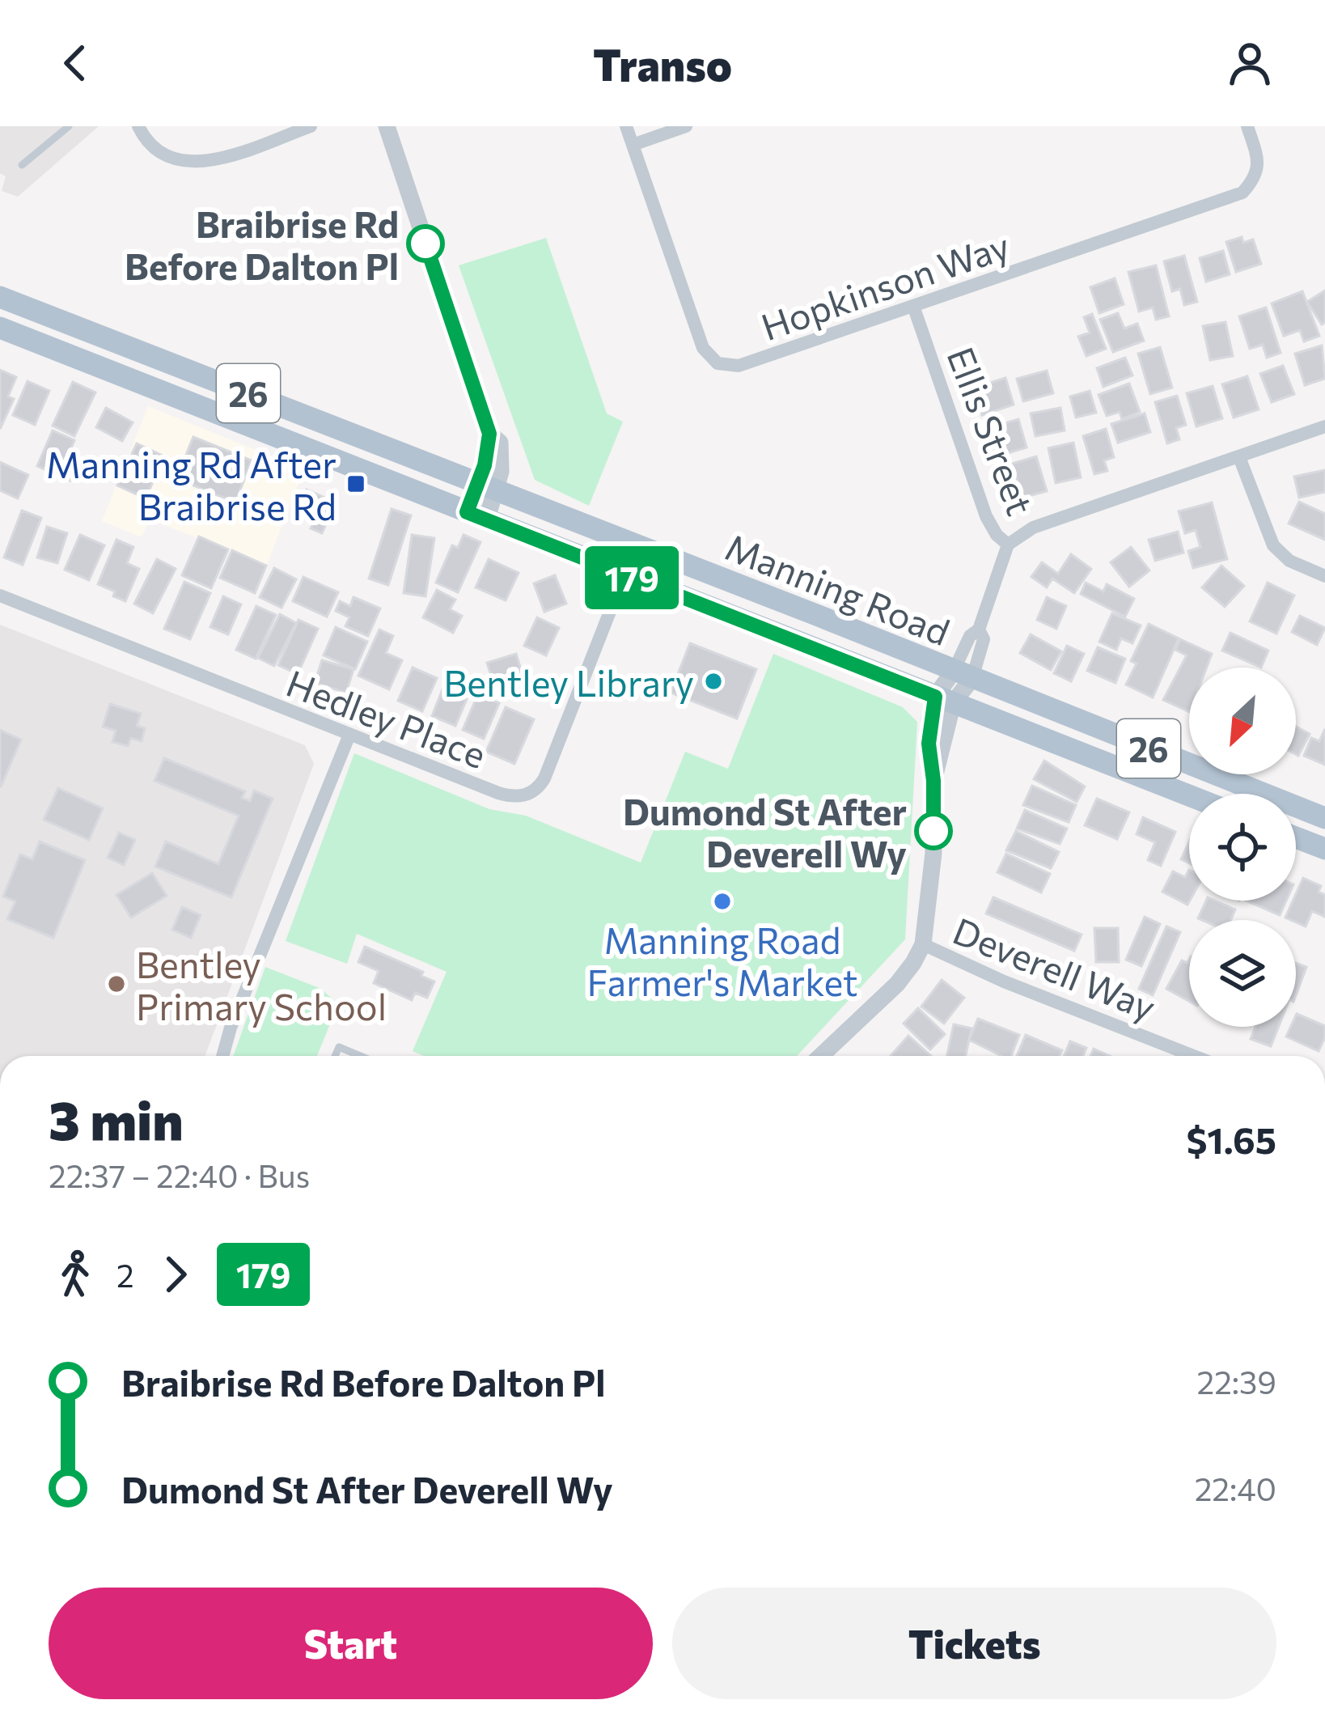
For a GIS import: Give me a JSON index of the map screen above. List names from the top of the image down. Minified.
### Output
{"streets":{"main road":["26","Manning Road"],"street":["Hopkinson Way","Ellis Street","Hedley Place","Deverell Way"]},"crossings":[["Hopkinson Way","Ellis Street"],["Ellis Street","Manning Road"],["Manning Road","Hedley Place"]],"places":{"other":["Braibrise Rd Before Dalton Pl","Bentley Library","Dumond St After Deverell Wy","Manning Road Farmer's Market","Bentley Primary School"],"transit":["Manning Rd After Braibrise Rd"]},"lines":["bus line 179"],"north":"bottom left","page":{"header":"Transo","on_map":"179","heading":["3 min","22:37 – 22:40 · Bus","$1.65"],"legs":["2","179"],"list":[{"name":"Braibrise Rd Before Dalton Pl","value":"22:39"},{"name":"Dumond St After Deverell Wy","value":"22:40"}],"buttons":["Start","Tickets"]}}
